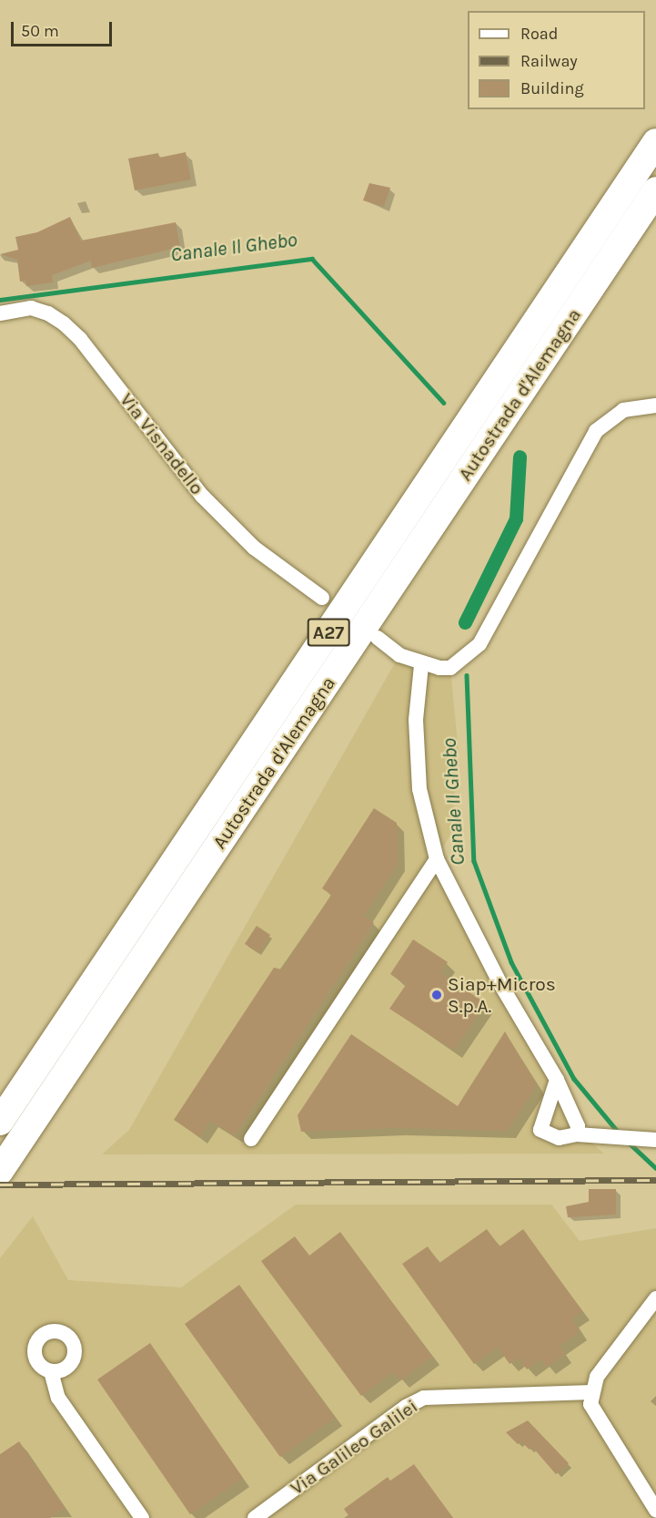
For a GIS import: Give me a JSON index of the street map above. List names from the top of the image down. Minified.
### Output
{"streets":{"highway":["Autostrada d'Alemagna","A27"],"street":["Via Visnadello","Via Galileo Galilei"]},"water":["Canale Il Ghebo"],"places":["Siap+Micros S.p.A."],"legend":["Road","Railway","Building"],"scale_bar":"50 m"}
